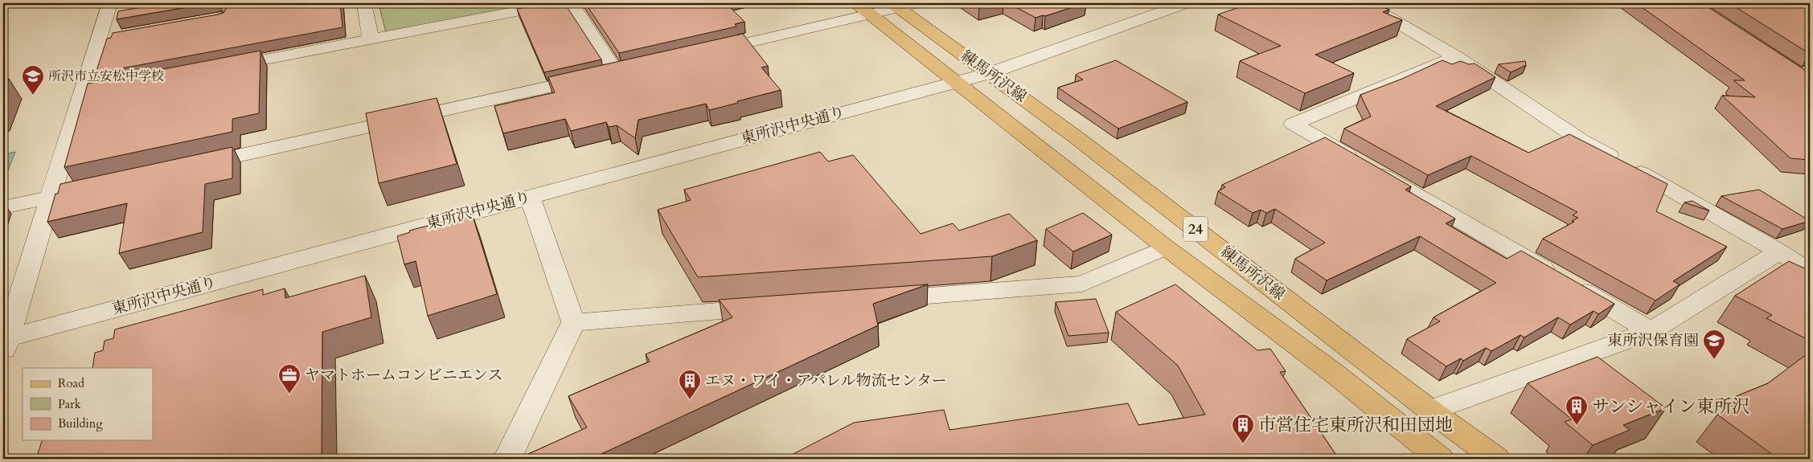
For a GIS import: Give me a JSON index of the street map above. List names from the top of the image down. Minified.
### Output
{"streets":{"main road":["練馬所沢線","24"],"street":["東所沢中央通り"]},"crossings":[["練馬所沢線","東所沢中央通り"]],"places":{"school or university":["所沢市立安松中学校","東所沢保育園"],"office":["ヤマトホームコンビニエンス"],"building":["エヌ・ワイ・アパレル物流センター","サンシャイン東所沢","市営住宅東所沢和田団地"]},"legend":["Road","Park","Building"]}
